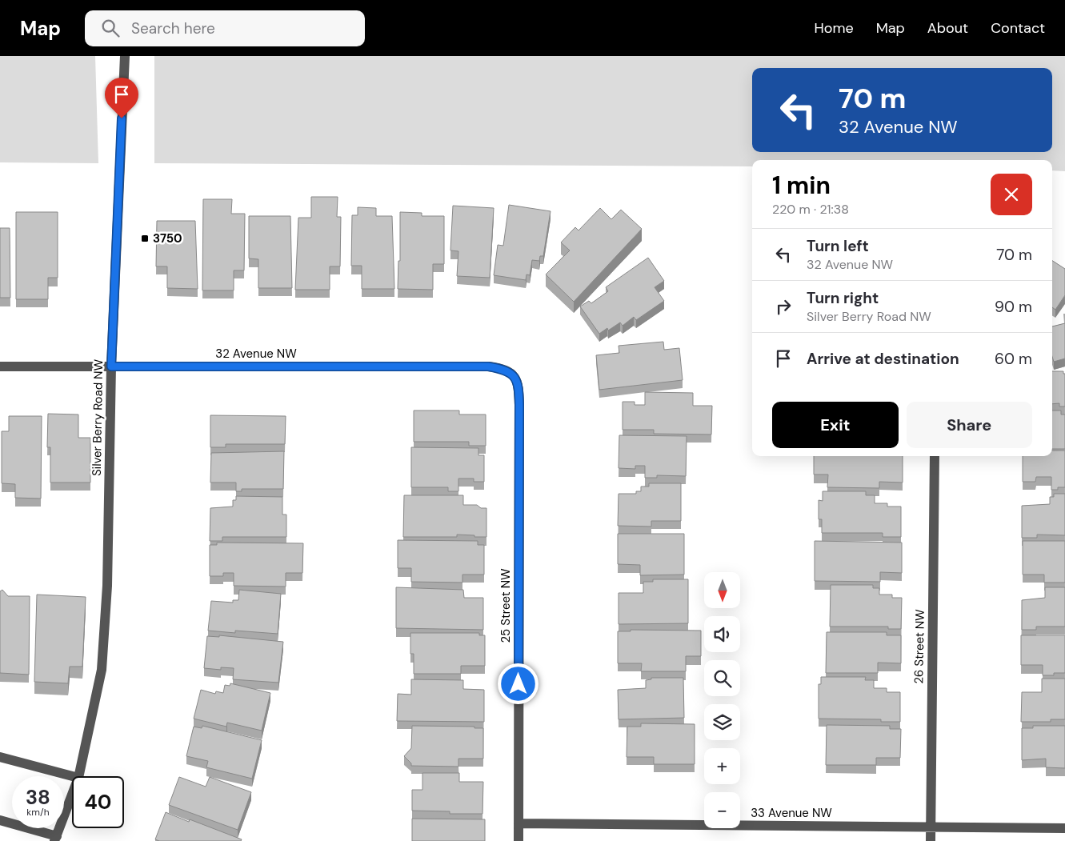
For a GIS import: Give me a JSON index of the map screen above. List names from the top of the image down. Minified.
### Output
{"streets":{"street":["32 Avenue NW","Silver Berry Road NW","25 Street NW","26 Street NW","33 Avenue NW"]},"crossings":[["32 Avenue NW","Silver Berry Road NW"],["32 Avenue NW","25 Street NW"],["25 Street NW","33 Avenue NW"],["26 Street NW","33 Avenue NW"]],"places":{"transit":["3750"]},"north":"bottom","page":{"header":"Map","search":"Search here","nav":["Home","Map","About","Contact"],"turn":["70 m","32 Avenue NW"],"heading":["1 min","220 m · 21:38"],"list":[{"name":"Turn left","note":"32 Avenue NW","value":"70 m"},{"name":"Turn right","note":"Silver Berry Road NW","value":"90 m"},{"name":"Arrive at destination","value":"60 m"}],"buttons":["Exit","Share"],"map_buttons":["+","−"],"speed":"38 km/h","limit":"40"}}
